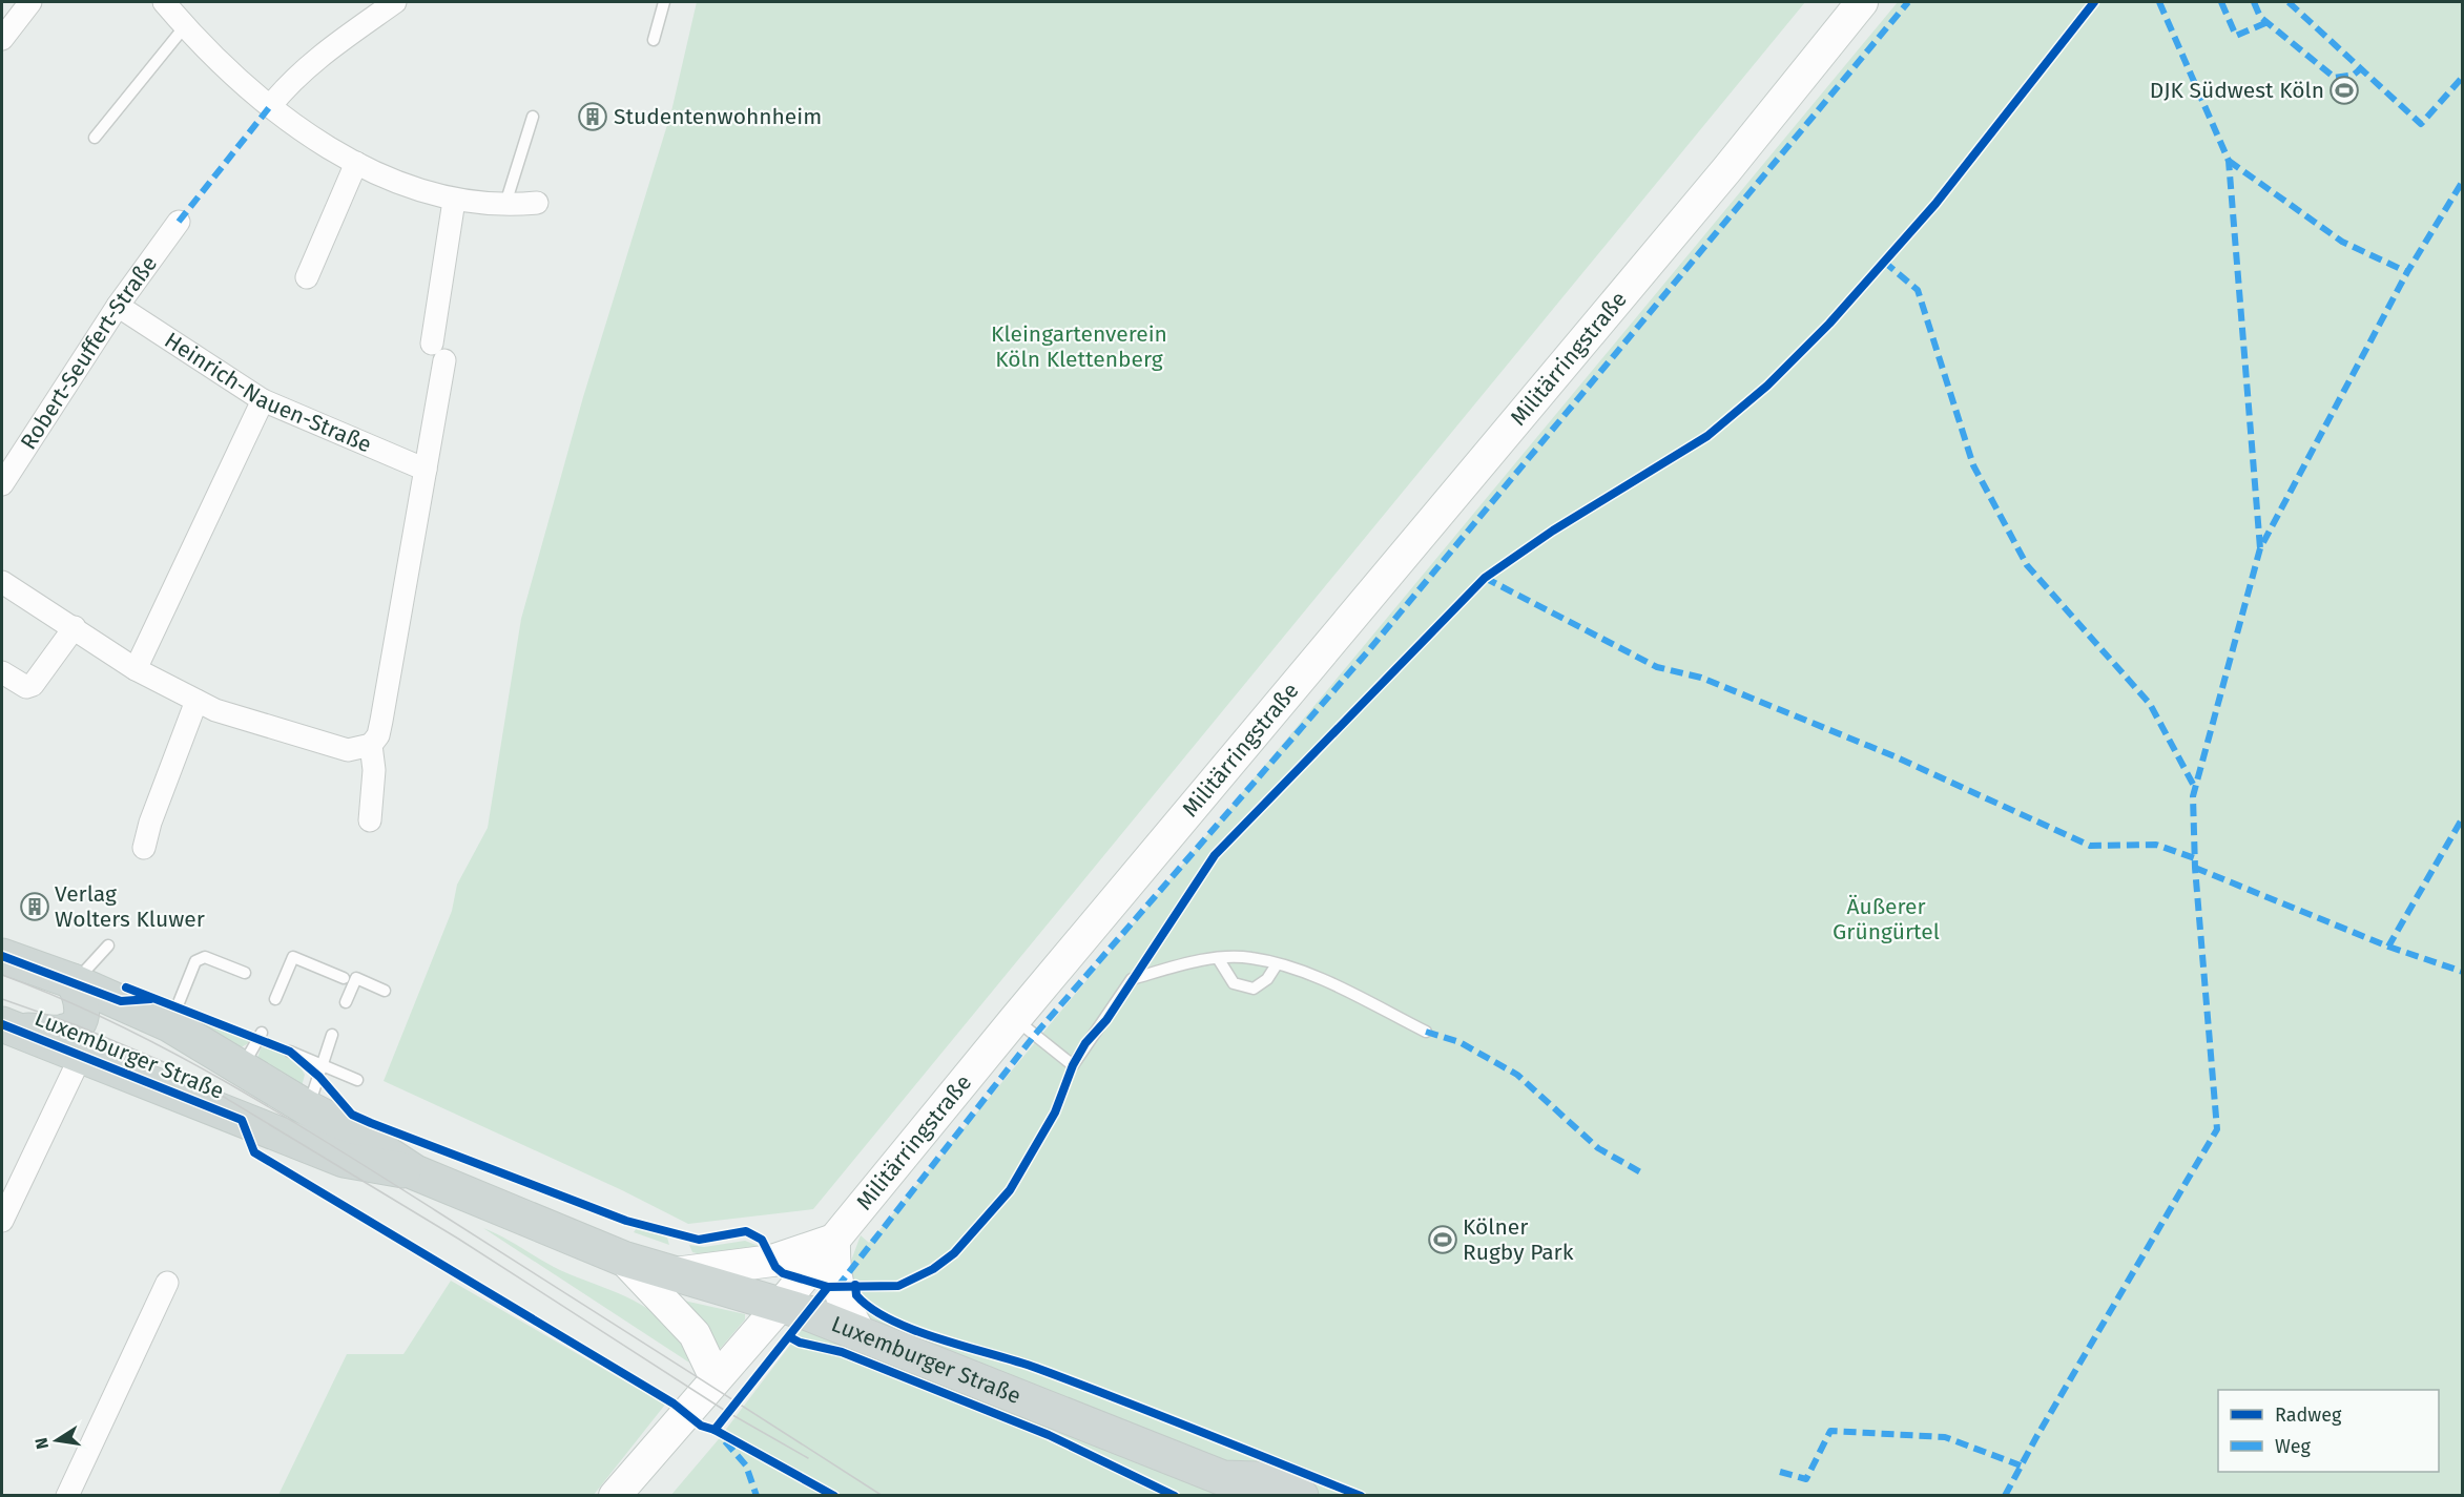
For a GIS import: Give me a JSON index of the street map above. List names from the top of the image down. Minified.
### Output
{"streets":{"main road":["Militärringstraße","Luxemburger Straße"],"street":["Robert-Seuffert-Straße","Heinrich-Nauen-Straße"]},"crossings":[["Robert-Seuffert-Straße","Heinrich-Nauen-Straße"],["Militärringstraße","Luxemburger Straße"]],"parks":["Kleingartenverein Köln Klettenberg","Äußerer Grüngürtel"],"places":{"sports":["DJK Südwest Köln","Kölner Rugby Park"],"building":["Studentenwohnheim","Verlag Wolters Kluwer"]},"legend":["Radweg","Weg"],"north":"left"}
